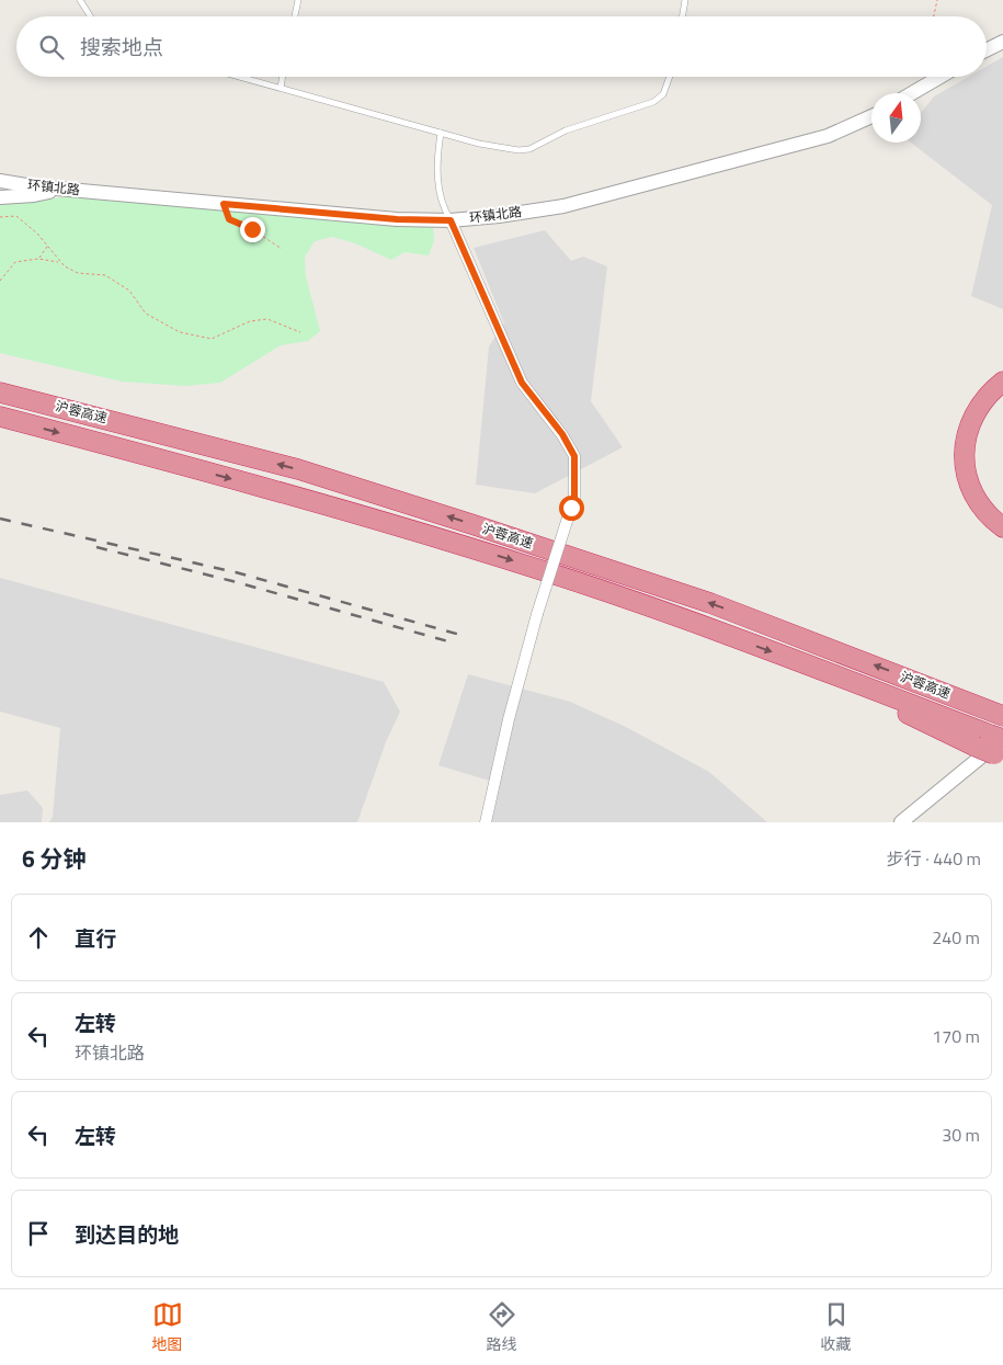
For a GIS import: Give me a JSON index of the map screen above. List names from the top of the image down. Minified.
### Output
{"streets":{"highway":["沪蓉高速"],"street":["环镇北路"]},"north":"top","page":{"search":"搜索地点","heading":["6 分钟","步行 · 440 m"],"list":[["直行","240 m"],["左转","环镇北路","170 m"],["左转","30 m"],"到达目的地"],"nav":["地图","路线","收藏"]}}
